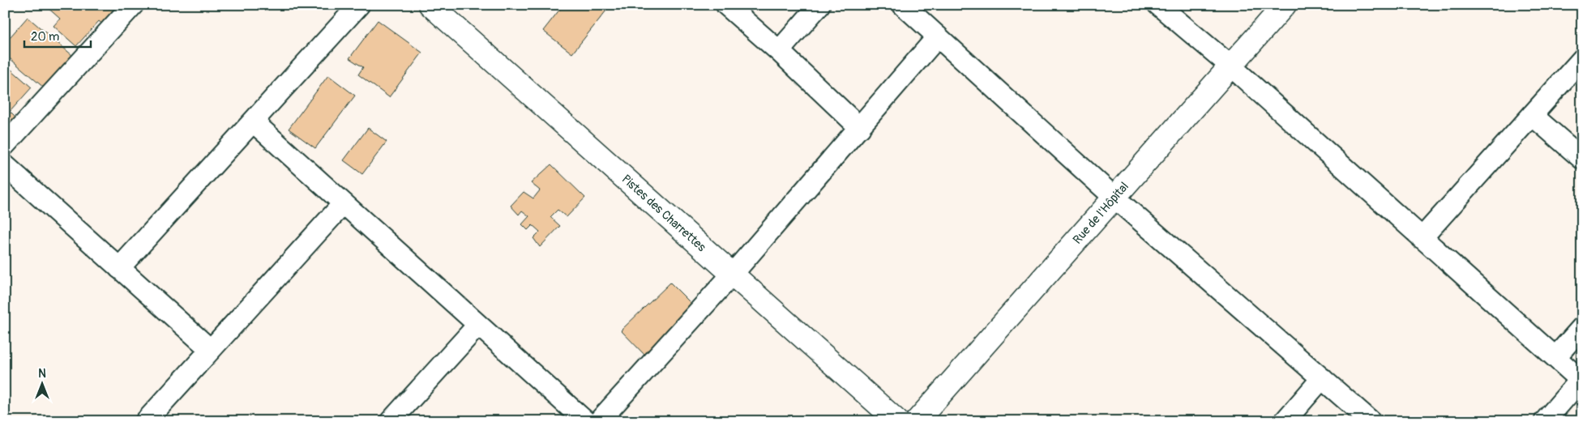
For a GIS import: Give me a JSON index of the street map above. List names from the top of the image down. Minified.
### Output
{"streets":{"main road":["Pistes des Charrettes","Rue de l'Hôpital"]},"scale_bar":"20 m","north":"top"}
